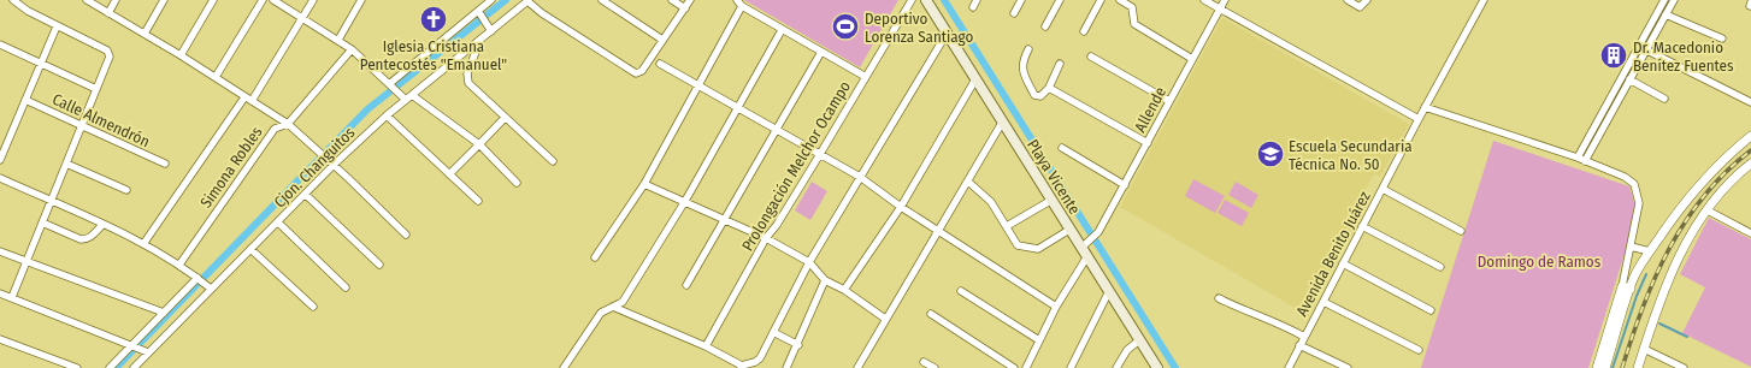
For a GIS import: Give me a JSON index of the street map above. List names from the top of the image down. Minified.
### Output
{"streets":{"main road":["Playa Vicente"],"street":["Allende","Calle Almendrón","Prolongación Melchor Ocampo","Simona Robles","Cjon. Changuitos","Avenida Benito Juárez"]},"crossings":[["Allende","Playa Vicente"]],"parks":["Domingo de Ramos"],"places":{"church":["Iglesia Cristiana Pentecostés \"Emanuel\""],"sports":["Deportivo Lorenza Santiago"],"building":["Dr. Macedonio Benítez Fuentes"],"school or university":["Escuela Secundaria Técnica No. 50"]}}
